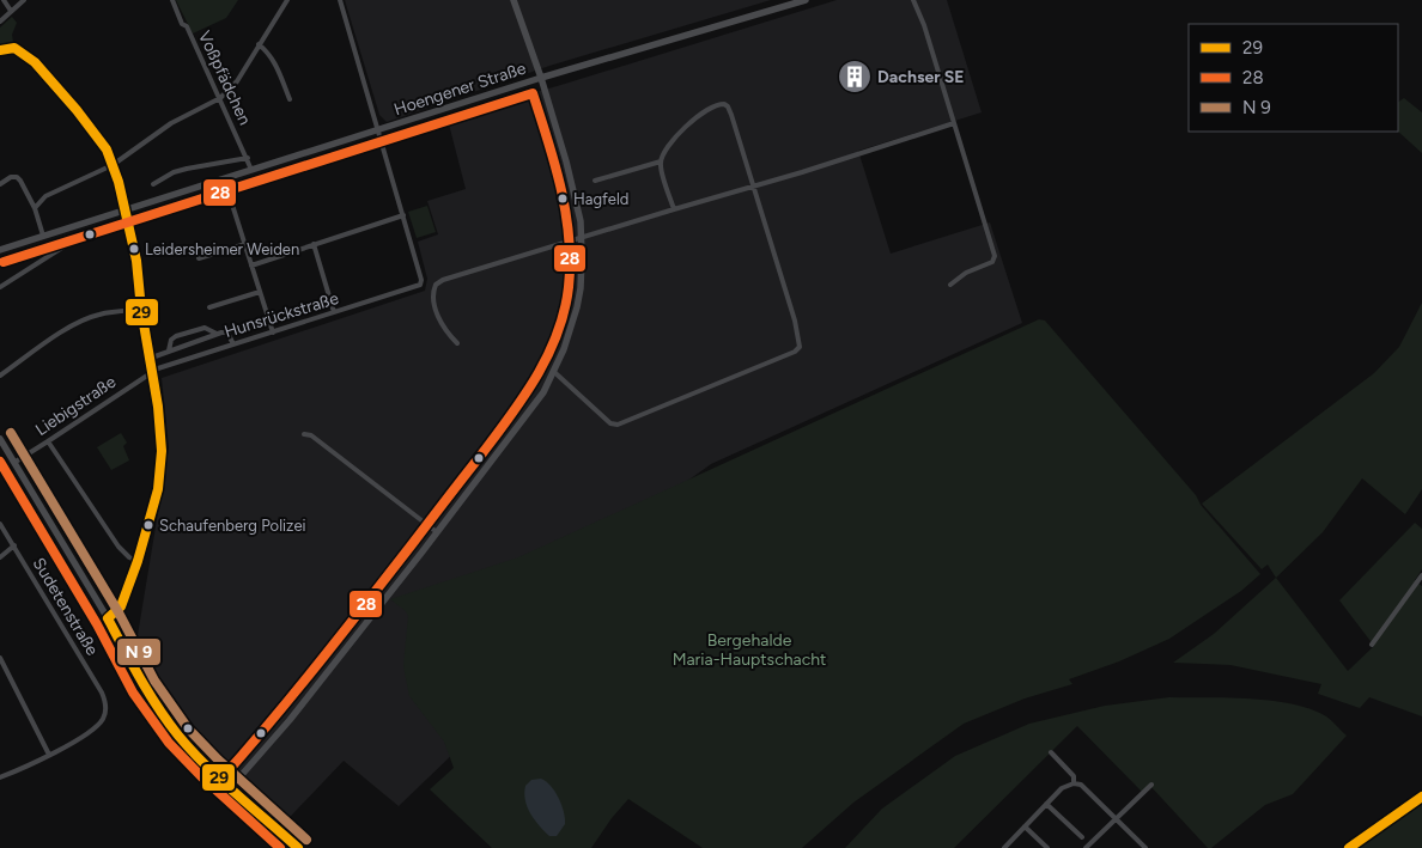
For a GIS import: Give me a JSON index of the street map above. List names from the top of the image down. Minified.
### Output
{"streets":{"street":["Voßpfädchen","Hoengener Straße","Hunsrückstraße","Liebigstraße","Sudetenstraße"]},"crossings":[["Voßpfädchen","Hoengener Straße"],["Hunsrückstraße","Liebigstraße"]],"parks":["Bergehalde Maria-Hauptschacht"],"places":{"building":["Dachser SE"],"other":["Hagfeld","Leidersheimer Weiden","Schaufenberg Polizei"]},"lines":["transit line 29","transit line 28"],"legend":["29","28","N 9"]}
